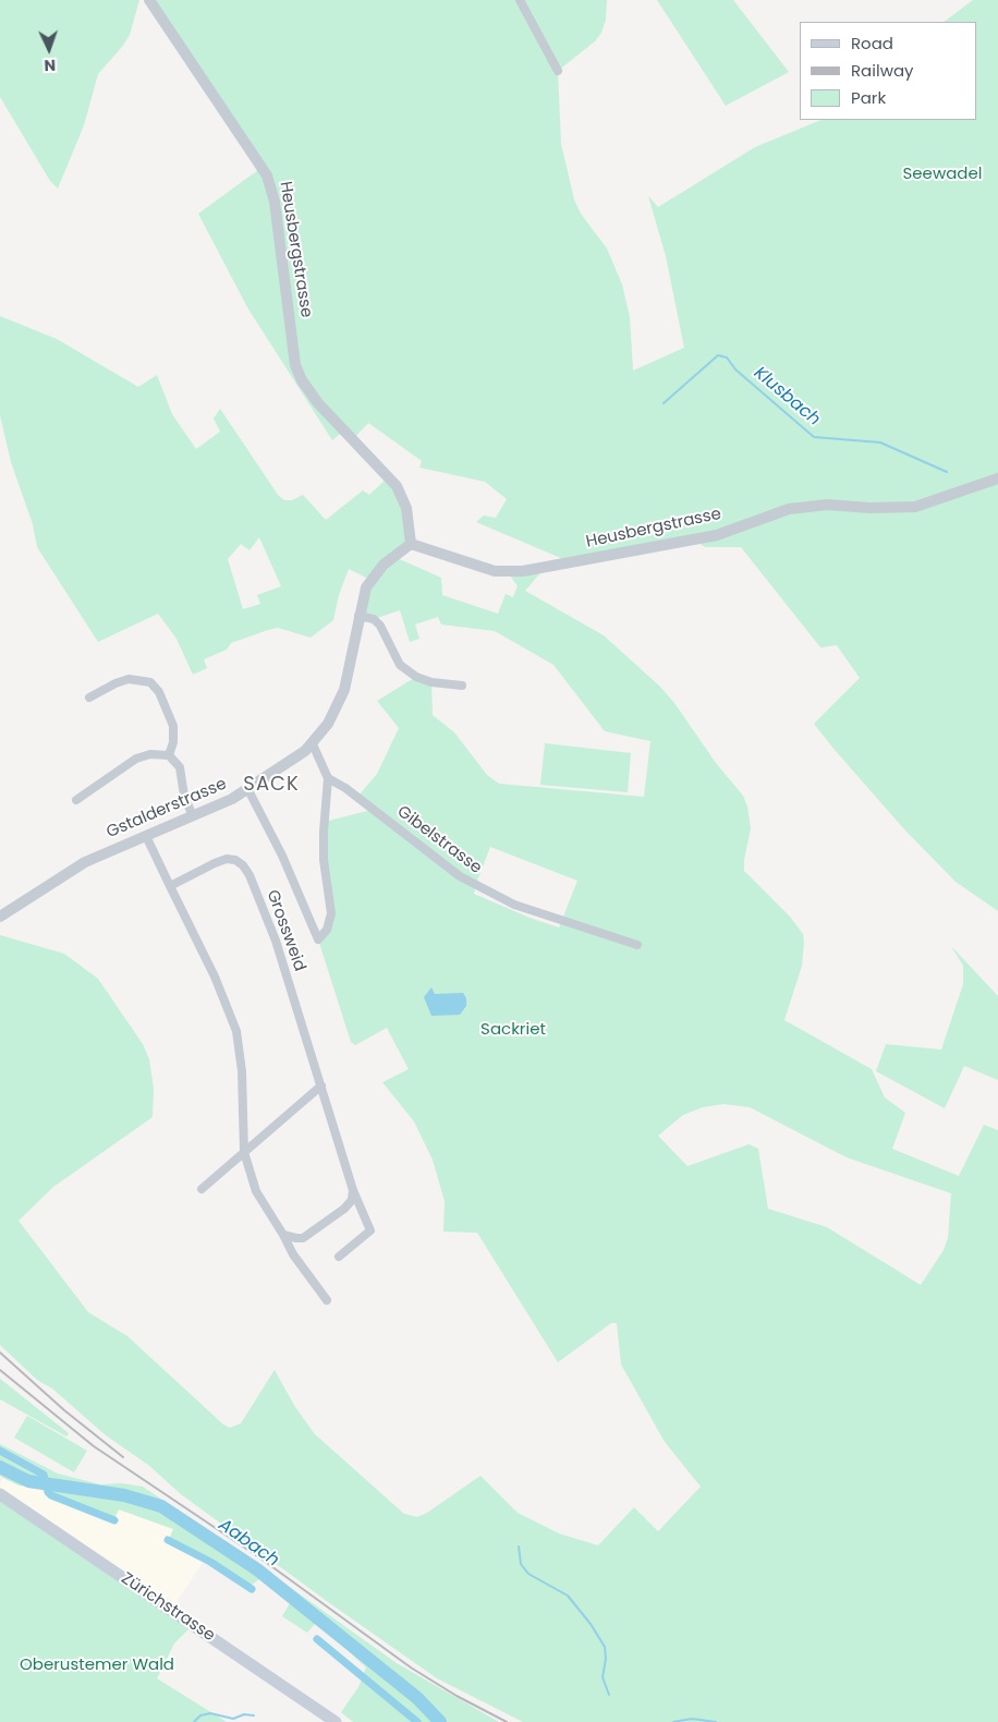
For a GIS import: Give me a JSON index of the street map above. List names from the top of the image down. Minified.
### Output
{"streets":{"main road":["Zürichstrasse"],"street":["Heusbergstrasse","Gstalderstrasse","Gibelstrasse","Grossweid"]},"crossings":[["Heusbergstrasse","Gstalderstrasse"]],"districts":["SACK"],"water":["Klusbach","Aabach"],"parks":["Seewadel","Sackriet","Oberustemer Wald"],"legend":["Road","Railway","Park"],"north":"bottom"}
